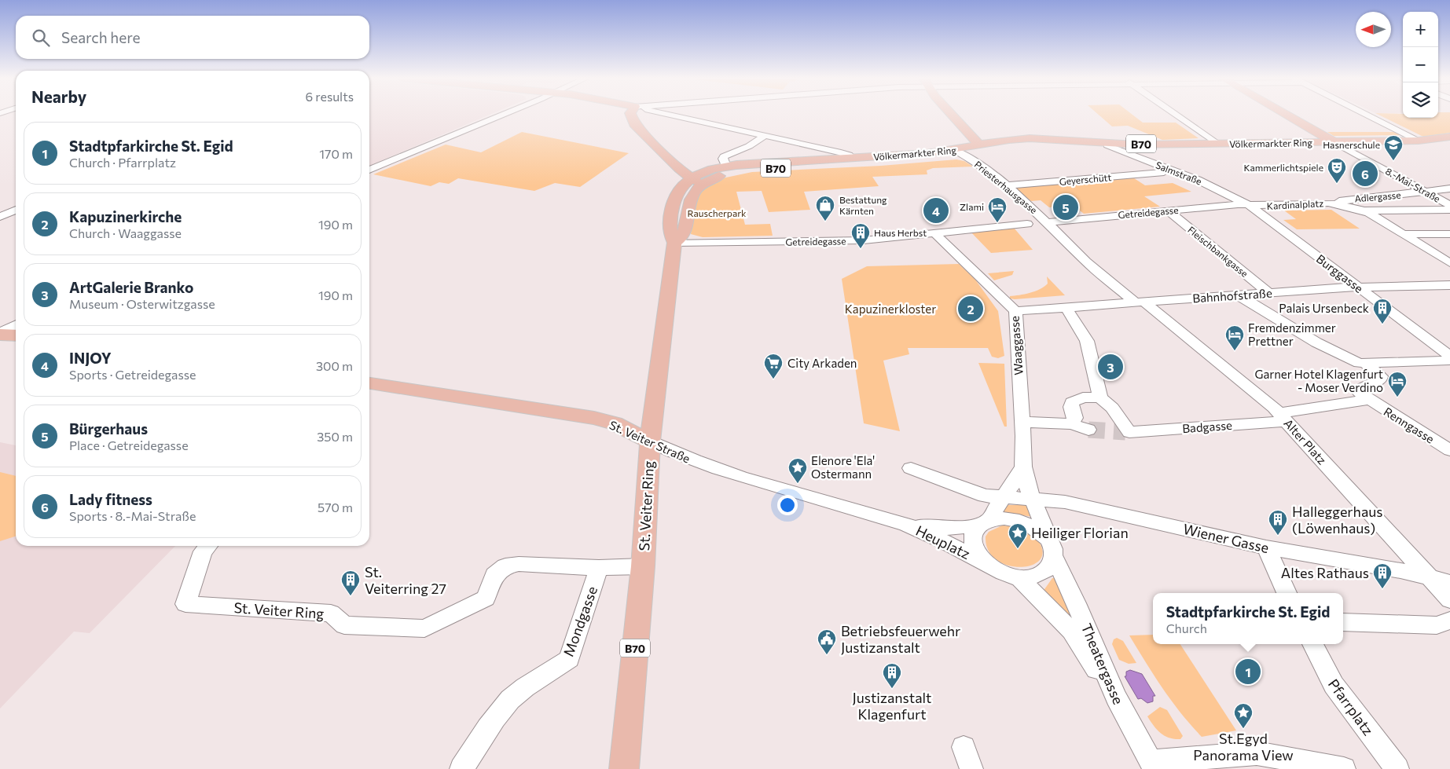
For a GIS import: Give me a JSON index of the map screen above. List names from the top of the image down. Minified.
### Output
{"streets":{"main road":["Völkermarkter Ring","B70","St. Veiter Straße","St. Veiter Ring"],"street":["Salmstraße","Geyerschütt","8.-Mai-Straße","Priesterhausgasse","Adlergasse","Kardinalplatz","Getreidegasse","Fleischbankgasse","Burggasse","Bahnhofstraße","Waaggasse","Renngasse","Badgasse","Alter Platz","Wiener Gasse","Heuplatz","Mondgasse","Theatergasse","Pfarrplatz"]},"crossings":[["Völkermarkter Ring","B70"],["Völkermarkter Ring","Salmstraße"],["Völkermarkter Ring","8.-Mai-Straße"],["Völkermarkter Ring","Priesterhausgasse"],["Völkermarkter Ring","St. Veiter Ring"],["B70","Salmstraße"],["B70","Priesterhausgasse"],["Salmstraße","Kardinalplatz"],["Salmstraße","Getreidegasse"],["Salmstraße","Burggasse"],["Geyerschütt","Priesterhausgasse"],["8.-Mai-Straße","Adlergasse"],["Priesterhausgasse","Getreidegasse"],["Priesterhausgasse","Bahnhofstraße"],["Priesterhausgasse","Alter Platz"],["Adlergasse","Kardinalplatz"],["Kardinalplatz","Getreidegasse"],["Kardinalplatz","Burggasse"],["Getreidegasse","Fleischbankgasse"],["Getreidegasse","Burggasse"],["Getreidegasse","Waaggasse"],["Getreidegasse","St. Veiter Ring"],["Fleischbankgasse","Bahnhofstraße"],["Burggasse","Bahnhofstraße"],["Bahnhofstraße","Waaggasse"],["Bahnhofstraße","Alter Platz"],["Waaggasse","Heuplatz"],["Renngasse","Badgasse"],["Badgasse","Alter Platz"],["St. Veiter Straße","St. Veiter Ring"],["St. Veiter Straße","Heuplatz"],["Alter Platz","Wiener Gasse"],["St. Veiter Ring","Mondgasse"],["Wiener Gasse","Heuplatz"],["Heuplatz","Theatergasse"]],"parks":["Rauscherpark","Kapuzinerkloster"],"places":{"school or university":["Hasnerschule"],"theatre":["Kammerlichtspiele"],"shop":["Bestattung Kärnten"],"hotel":["Zlami","Fremdenzimmer Prettner","Garner Hotel Klagenfurt - Moser Verdino"],"building":["Haus Herbst","Palais Ursenbeck","Halleggerhaus (Löwenhaus)","Altes Rathaus","St. Veiterring 27","Justizanstalt Klagenfurt"],"supermarket":["City Arkaden"],"place":["Elenore 'Ela' Ostermann","Heiliger Florian","St.Egyd Panorama View"],"public building":["Betriebsfeuerwehr Justizanstalt"]},"north":"left","page":{"map_buttons":["+","−"],"search":"Search here","heading":["Nearby","6 results"],"list":[{"mark":"1","name":"Stadtpfarkirche St. Egid","note":"Church · Pfarrplatz","value":"170 m"},{"mark":"2","name":"Kapuzinerkirche","note":"Church · Waaggasse","value":"190 m"},{"mark":"3","name":"ArtGalerie Branko","note":"Museum · Osterwitzgasse","value":"190 m"},{"mark":"4","name":"INJOY","note":"Sports · Getreidegasse","value":"300 m"},{"mark":"5","name":"Bürgerhaus","note":"Place · Getreidegasse","value":"350 m"},{"mark":"6","name":"Lady fitness","note":"Sports · 8.-Mai-Straße","value":"570 m"}],"pins":["6","5","4","2","3","1"],"popup":["Stadtpfarkirche St. Egid","Church"]}}
